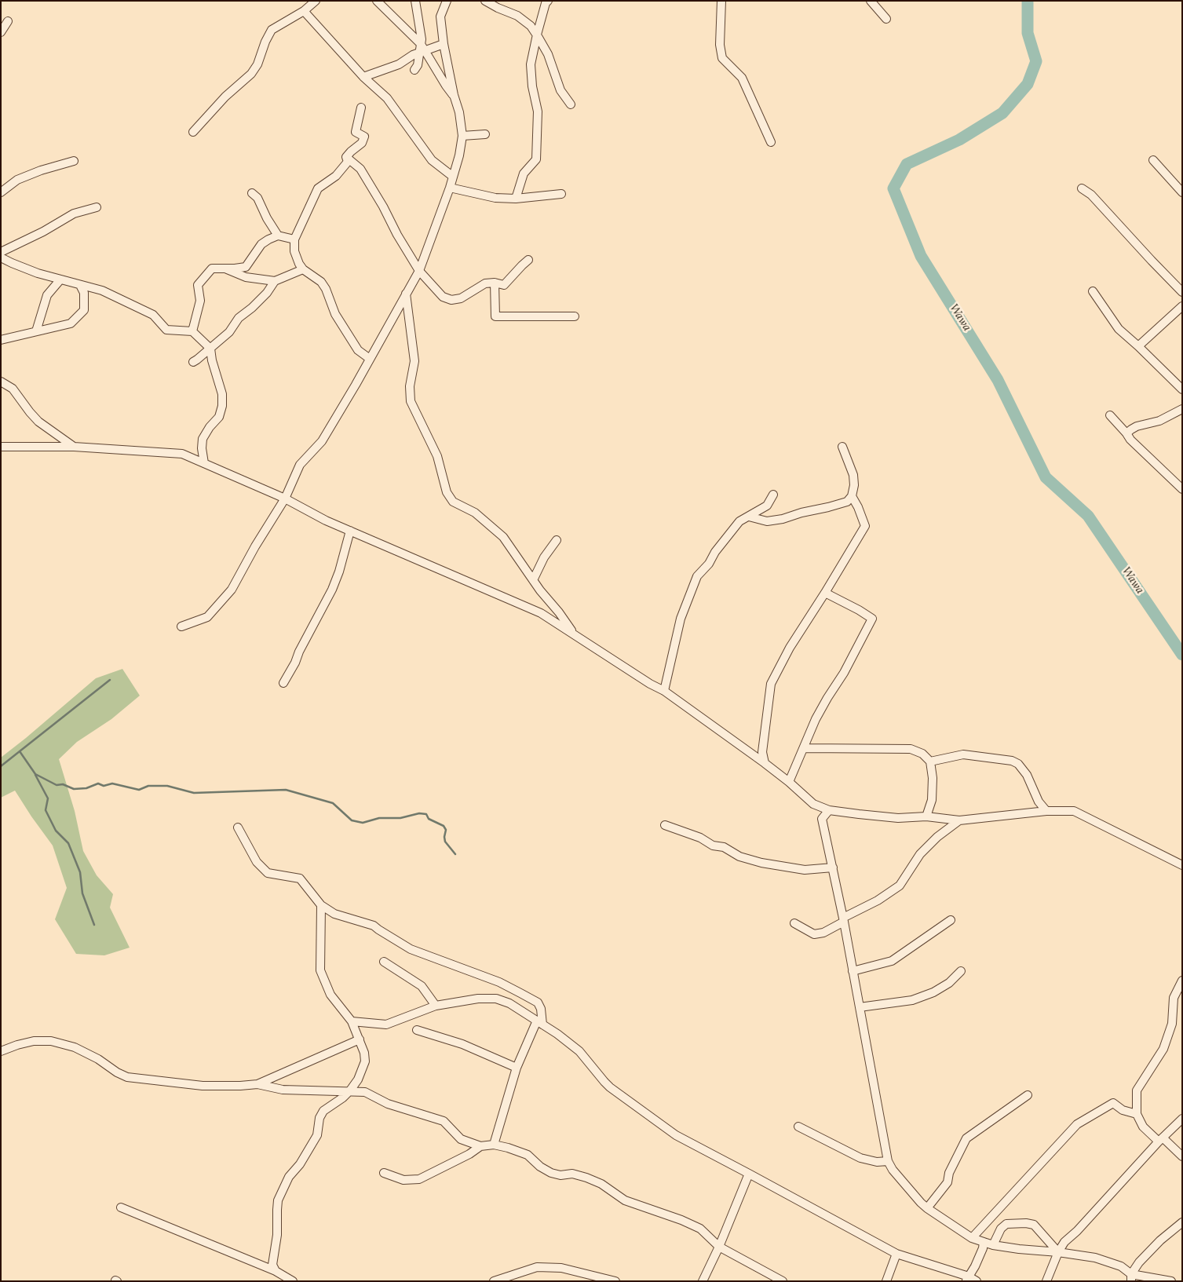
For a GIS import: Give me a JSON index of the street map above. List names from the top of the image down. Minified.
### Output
{"water":["Wawa"]}
